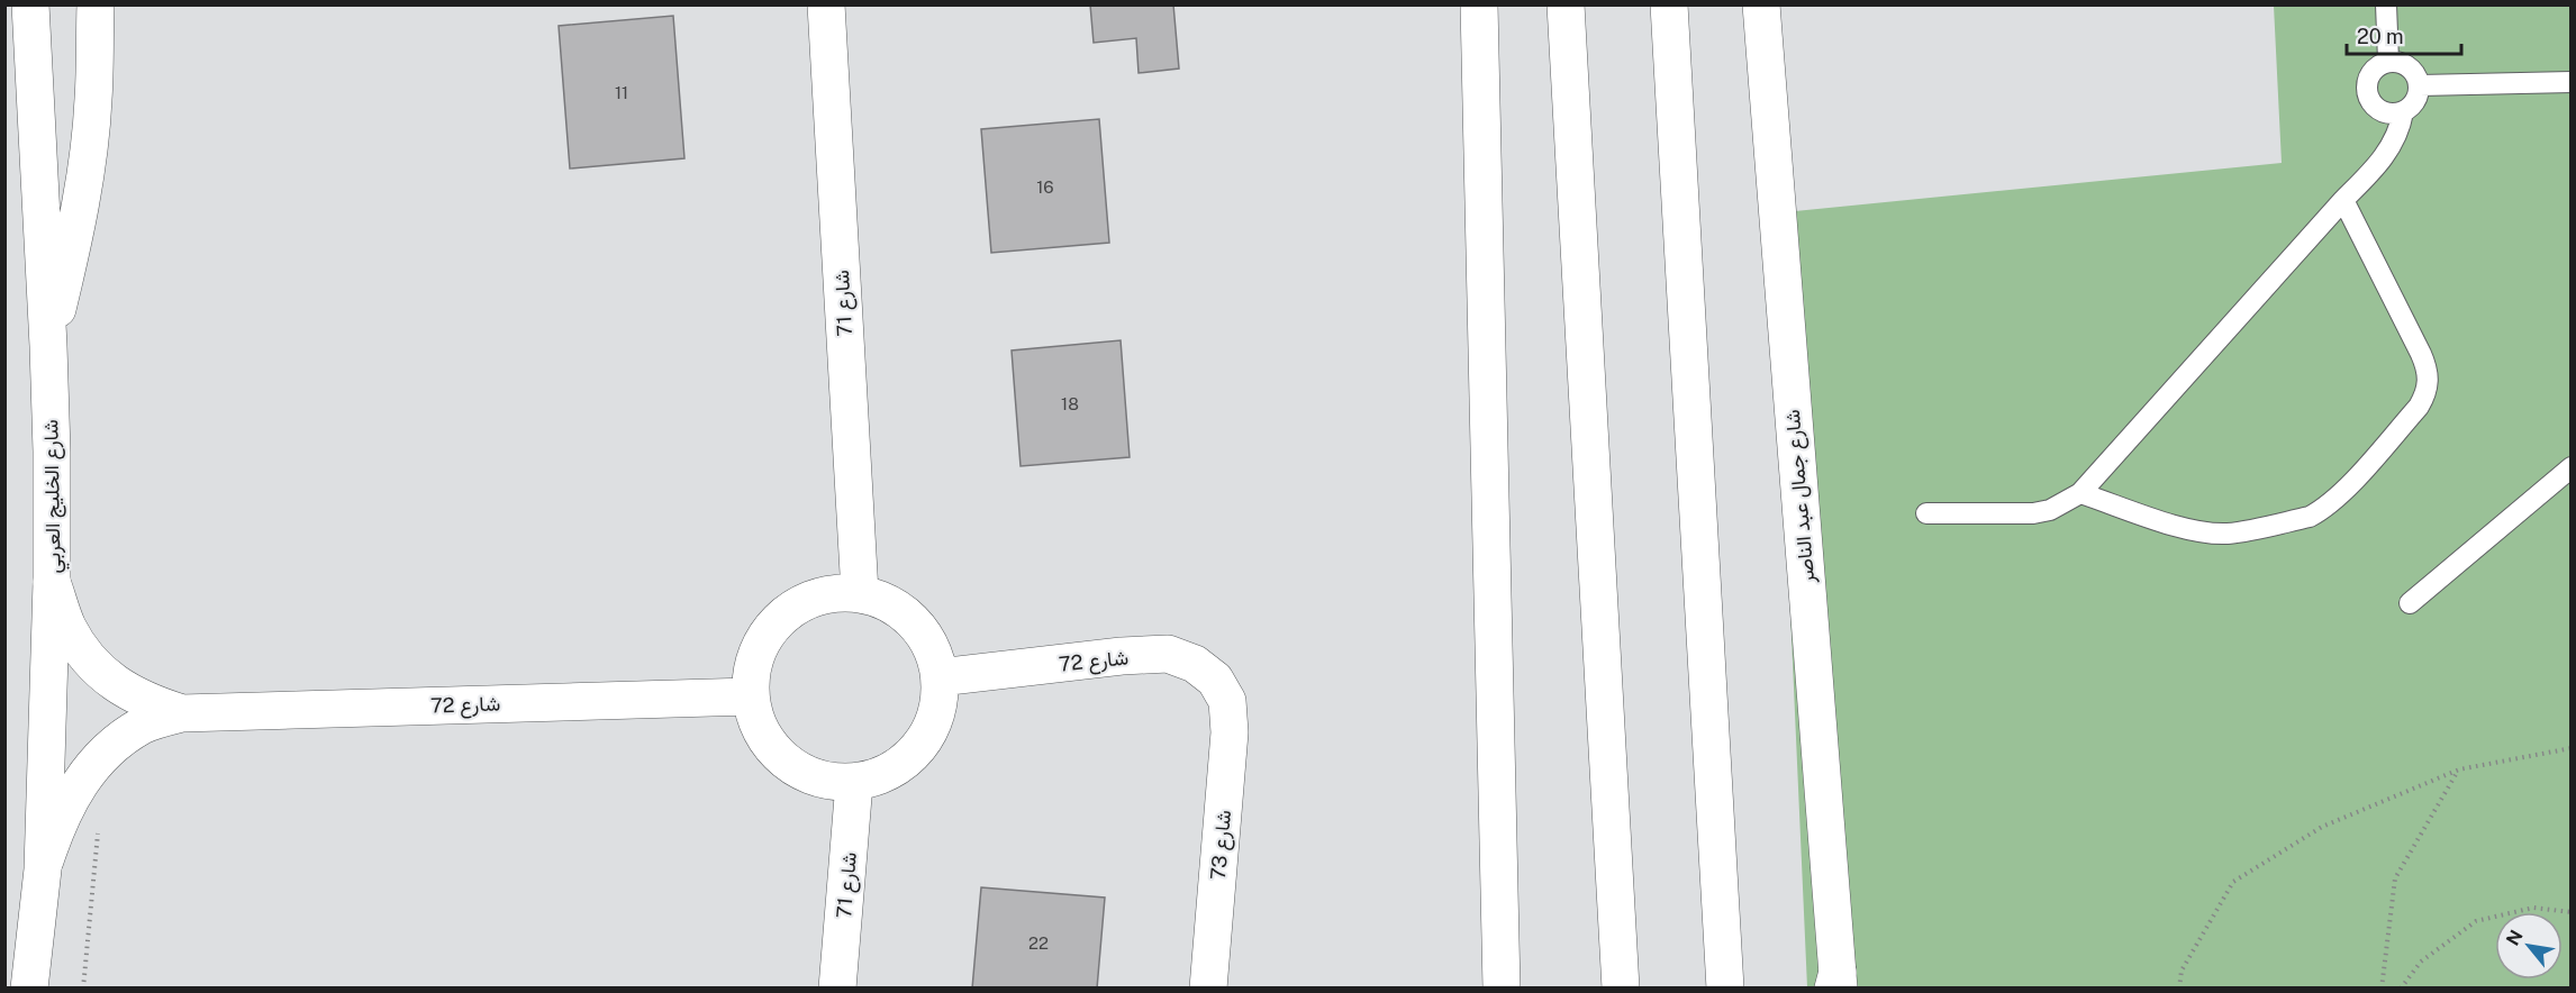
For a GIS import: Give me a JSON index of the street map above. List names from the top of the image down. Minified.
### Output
{"streets":{"main road":["شارع 71","شارع الخليج العربي","شارع جمال عبد الناصر","شارع 72","شارع 73"]},"crossings":[["شارع 71","شارع 72"],["شارع الخليج العربي","شارع 72"],["شارع 72","شارع 73"]],"house_numbers":["11","16","18","22"],"scale_bar":"20 m","north":"top left"}
